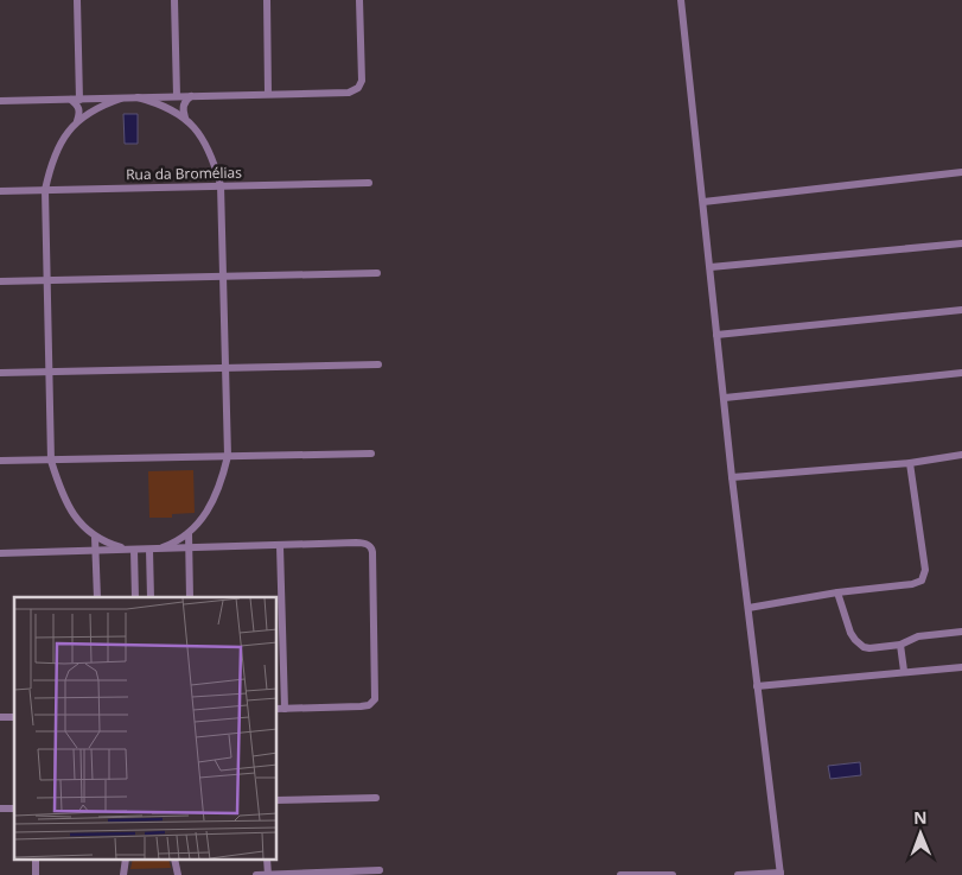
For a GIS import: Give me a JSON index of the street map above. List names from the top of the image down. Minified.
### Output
{"streets":{"street":["Rua da Bromélias"]},"north":"top"}
